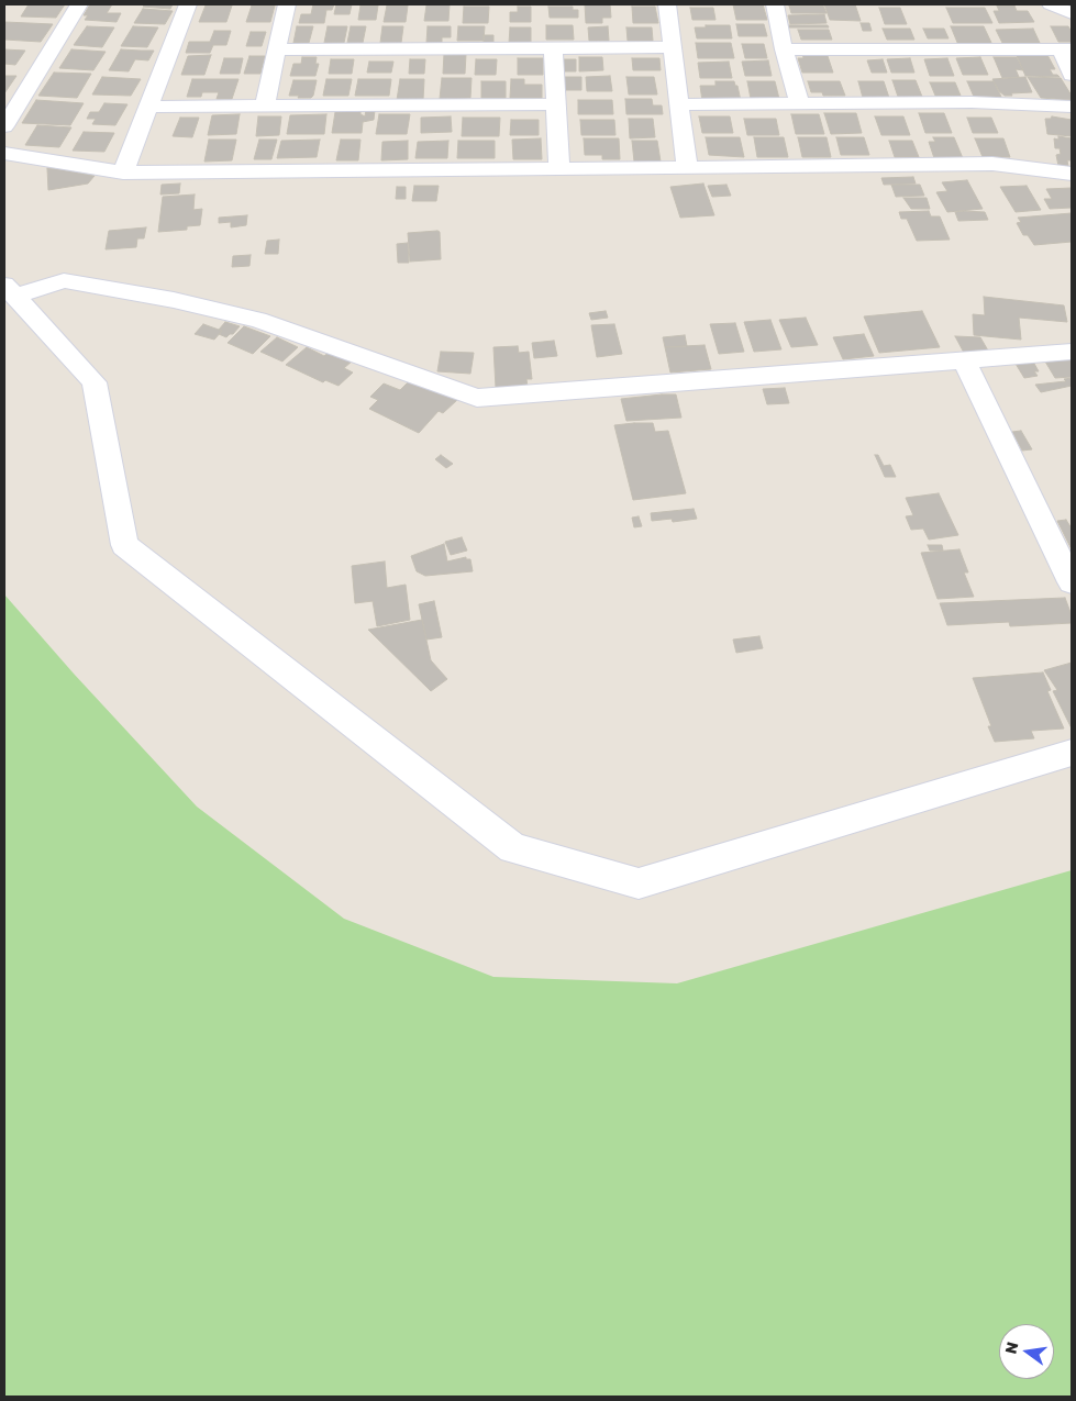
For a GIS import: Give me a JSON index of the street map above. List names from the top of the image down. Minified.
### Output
{"north":"left"}
